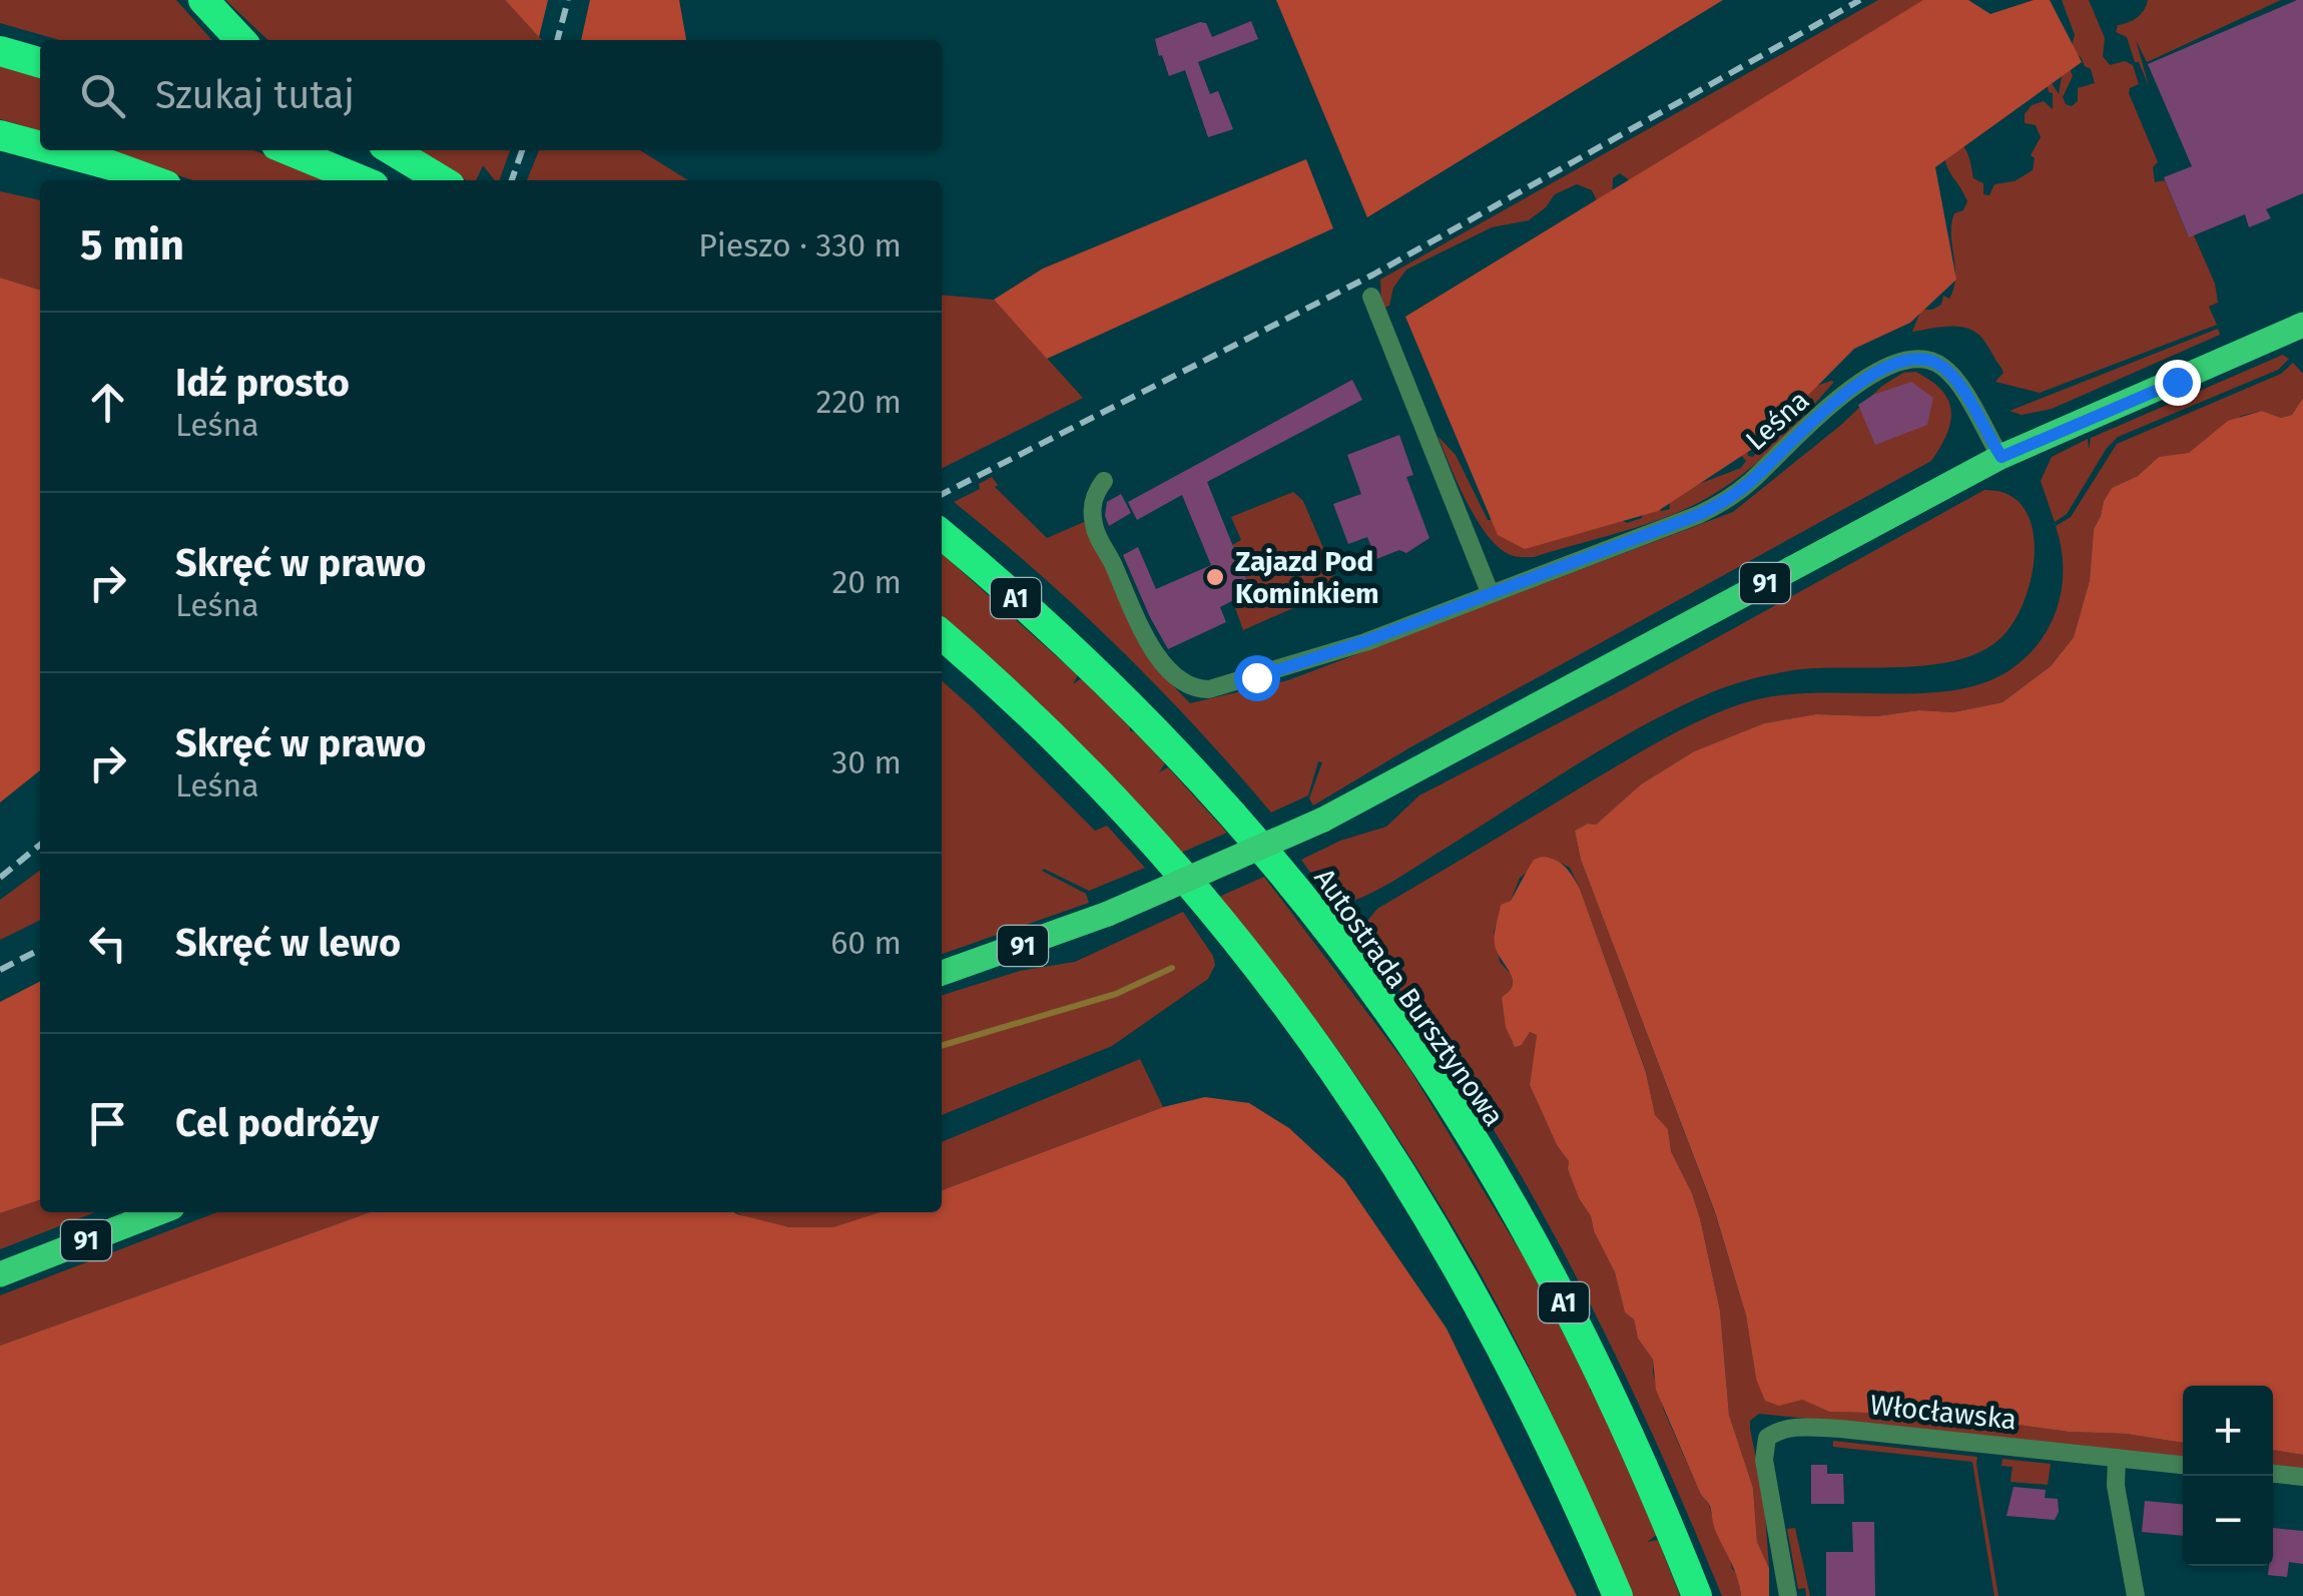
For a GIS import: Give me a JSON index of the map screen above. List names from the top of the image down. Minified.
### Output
{"streets":{"highway":["A1","Autostrada Bursztynowa"],"main road":["91"],"street":["Leśna","Włocławska"]},"crossings":[["Leśna","91"]],"places":["Zajazd Pod Kominkiem"],"page":{"search":"Szukaj tutaj","heading":["5 min","Pieszo · 330 m"],"list":[["Idź prosto","Leśna","220 m"],["Skręć w prawo","Leśna","20 m"],["Skręć w prawo","Leśna","30 m"],["Skręć w lewo","60 m"],"Cel podróży"],"map_buttons":["+","−"]}}
